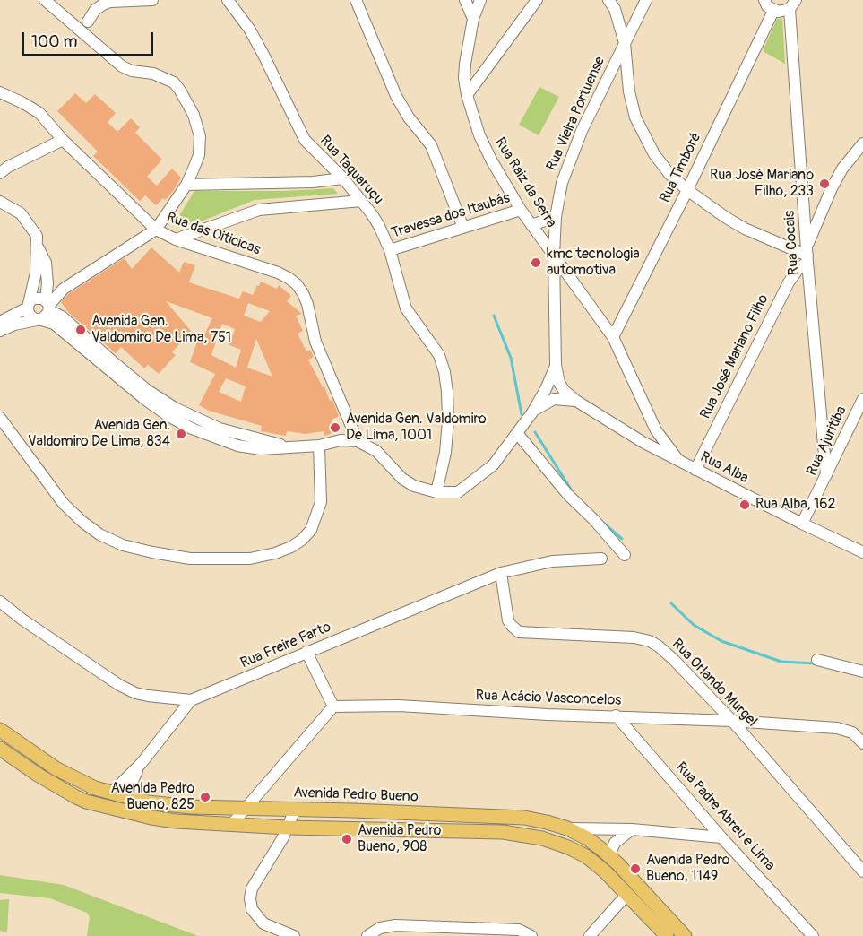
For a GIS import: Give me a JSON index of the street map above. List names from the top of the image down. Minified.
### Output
{"streets":{"main road":["Avenida Pedro Bueno"],"street":["Rua Vieira Portuense","Rua Timboré","Rua Taquaruçu","Rua Raiz da Serra","Travessa dos Itaubás","Rua das Oiticicas","Rua Cocais","Rua José Mariano Filho","Rua Ajuritiba","Rua Alba","Rua Freire Farto","Rua Orlando Murgel","Rua Acácio Vasconcelos","Rua Padre Abreu e Lima"]},"crossings":[["Rua Vieira Portuense","Rua Raiz da Serra"],["Rua Vieira Portuense","Rua Alba"],["Rua Timboré","Rua Raiz da Serra"],["Rua Taquaruçu","Travessa dos Itaubás"],["Rua Raiz da Serra","Travessa dos Itaubás"],["Rua Raiz da Serra","Rua Alba"],["Rua Cocais","Rua José Mariano Filho"],["Rua Cocais","Rua Ajuritiba"],["Rua José Mariano Filho","Rua Alba"],["Rua Ajuritiba","Rua Alba"],["Rua Freire Farto","Rua Orlando Murgel"],["Rua Orlando Murgel","Rua Acácio Vasconcelos"],["Rua Acácio Vasconcelos","Rua Padre Abreu e Lima"]],"places":["Rua José Mariano Filho, 233","kmc tecnologia automotiva","Avenida Gen. Valdomiro De Lima, 751","Avenida Gen. Valdomiro De Lima, 1001","Avenida Gen. Valdomiro De Lima, 834","Rua Alba, 162","Avenida Pedro Bueno, 825","Avenida Pedro Bueno, 908","Avenida Pedro Bueno, 1149"],"scale_bar":"100 m"}
